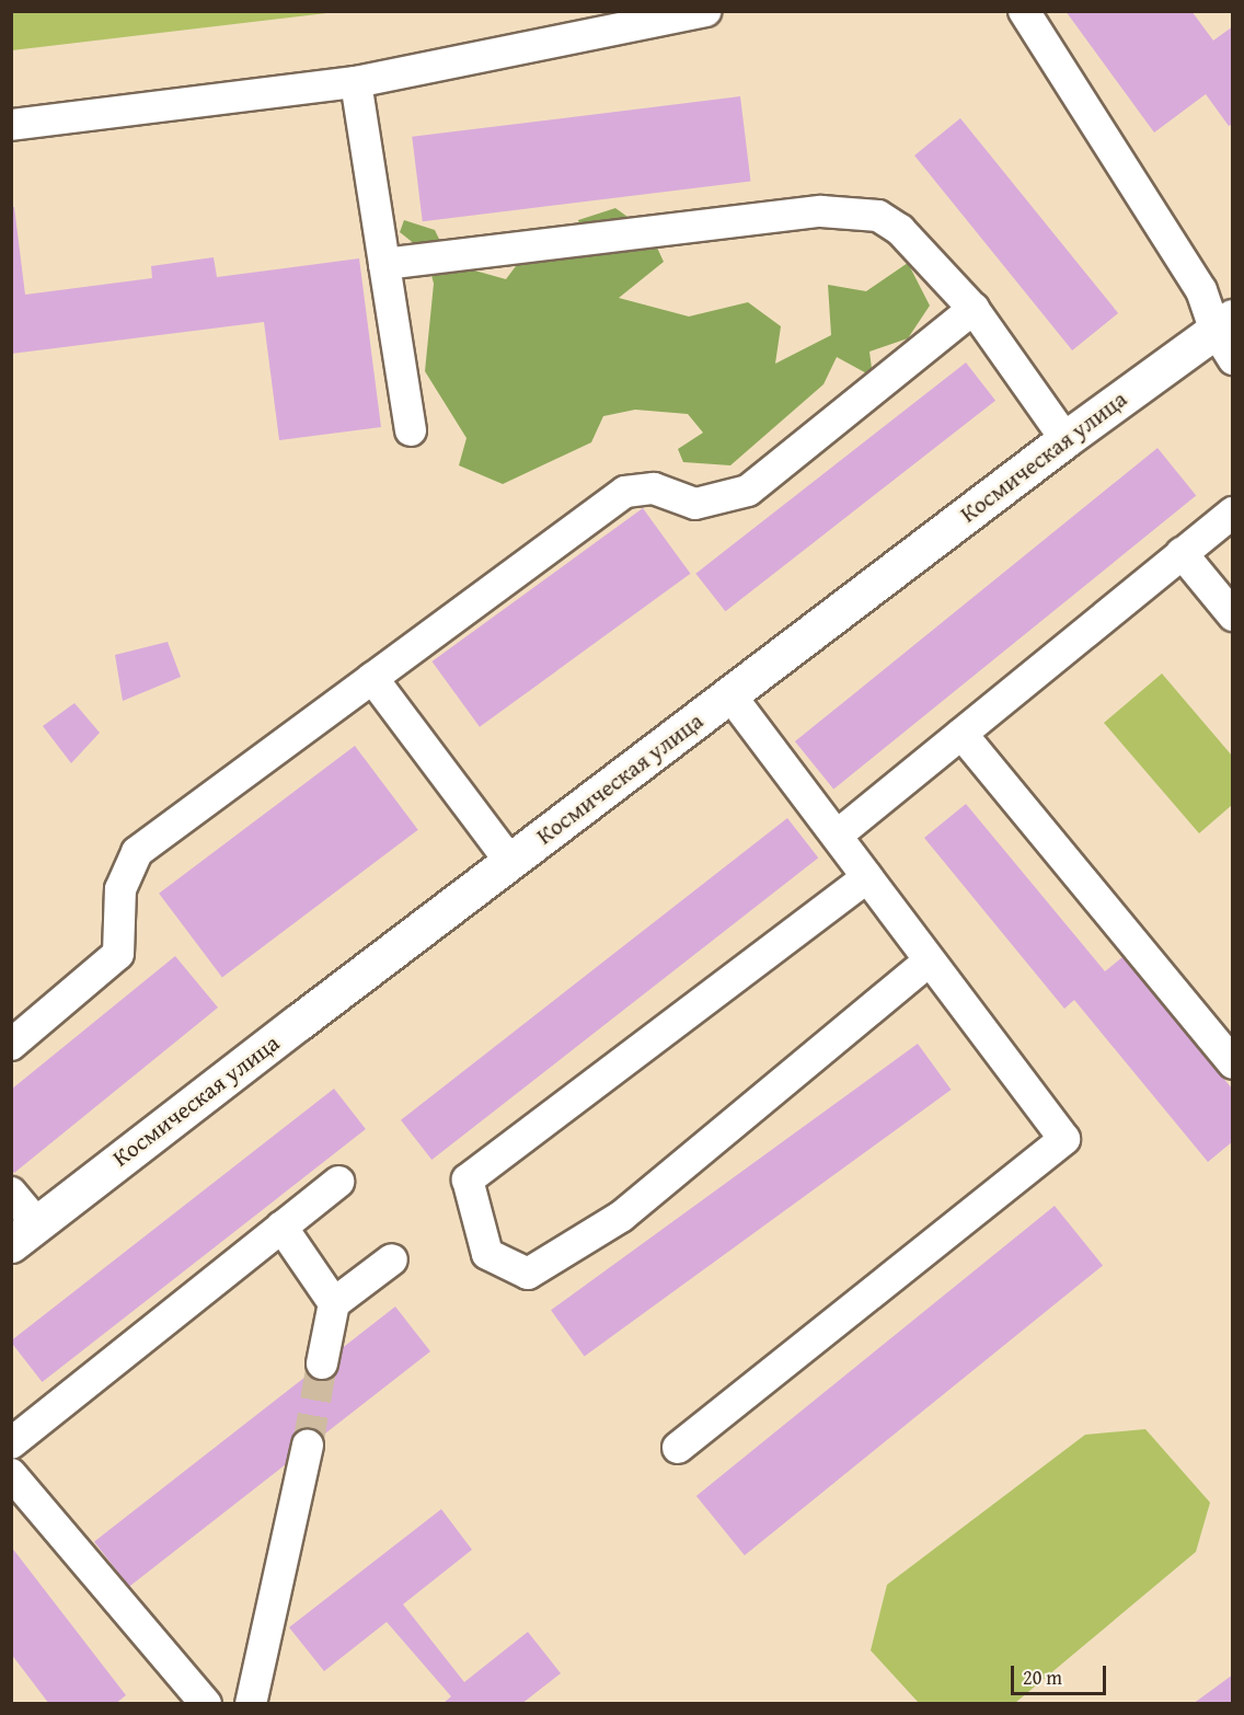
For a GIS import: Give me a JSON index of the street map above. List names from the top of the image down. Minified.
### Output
{"streets":{"main road":["Космическая улица"]},"scale_bar":"20 m"}
